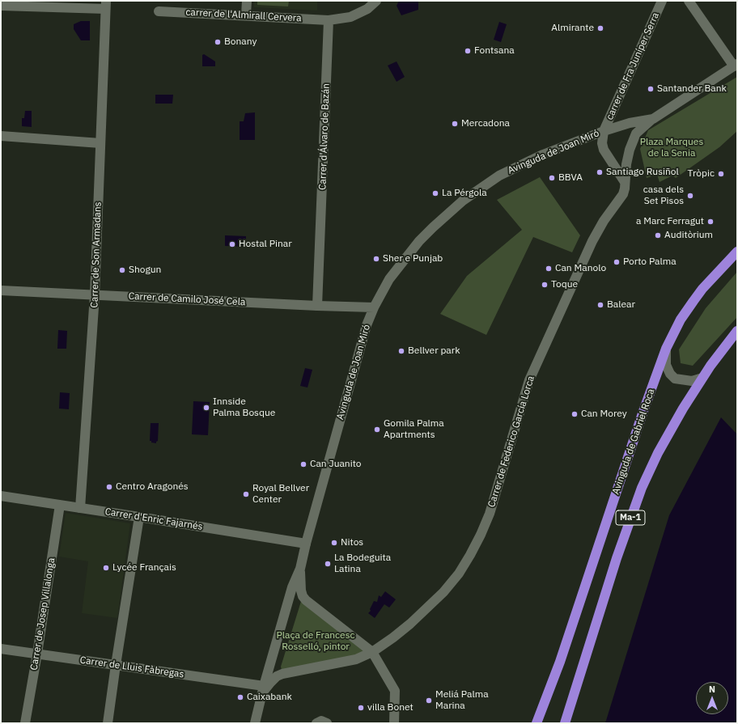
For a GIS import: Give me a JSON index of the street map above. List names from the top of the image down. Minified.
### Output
{"streets":{"highway":["Avinguda de Gabriel Roca","Ma-1"],"street":["carrer de l'Almirall Cervera","carrer de Fra Juníper Serra","Carrer d'Álvaro de Bazán","Avinguda de Joan Miró","Carrer de Son Armadans","Carrer de Camilo José Cela","Carrer de Federico García Lorca","Carrer d'Enric Fajarnés","Carrer de Josep Villalonga","Carrer de Lluis Fàbregas"]},"crossings":[["carrer de l'Almirall Cervera","Carrer d'Álvaro de Bazán"],["carrer de Fra Juníper Serra","Avinguda de Joan Miró"],["Carrer d'Álvaro de Bazán","Carrer de Camilo José Cela"],["Avinguda de Joan Miró","Carrer de Camilo José Cela"],["Avinguda de Joan Miró","Carrer de Federico García Lorca"],["Avinguda de Joan Miró","Carrer d'Enric Fajarnés"],["Avinguda de Joan Miró","Carrer de Lluis Fàbregas"],["Carrer de Son Armadans","Carrer de Camilo José Cela"],["Carrer de Son Armadans","Carrer d'Enric Fajarnés"],["Carrer d'Enric Fajarnés","Carrer de Josep Villalonga"],["Carrer de Josep Villalonga","Carrer de Lluis Fàbregas"]],"parks":["Plaza Marques de la Senia","Plaça de Francesc Rosselló, pintor"],"places":["Almirante","Bonany","Fontsana","Santander Bank","Mercadona","Santiago Rusiñol","Tròpic","BBVA","La Pérgola","casa dels Set Pisos","a Marc Ferragut","Auditòrium","Hostal Pinar","Sher e Punjab","Porto Palma","Can Manolo","Shogun","Toque","Balear","Bellver park","Innside Palma Bosque","Can Morey","Gomila Palma Apartments","Can Juanito","Centro Aragonés","Royal Bellver Center","Nitos","La Bodeguita Latina","Lycée Français","Caixabank","Meliá Palma Marina","villa Bonet"],"north":"top"}
